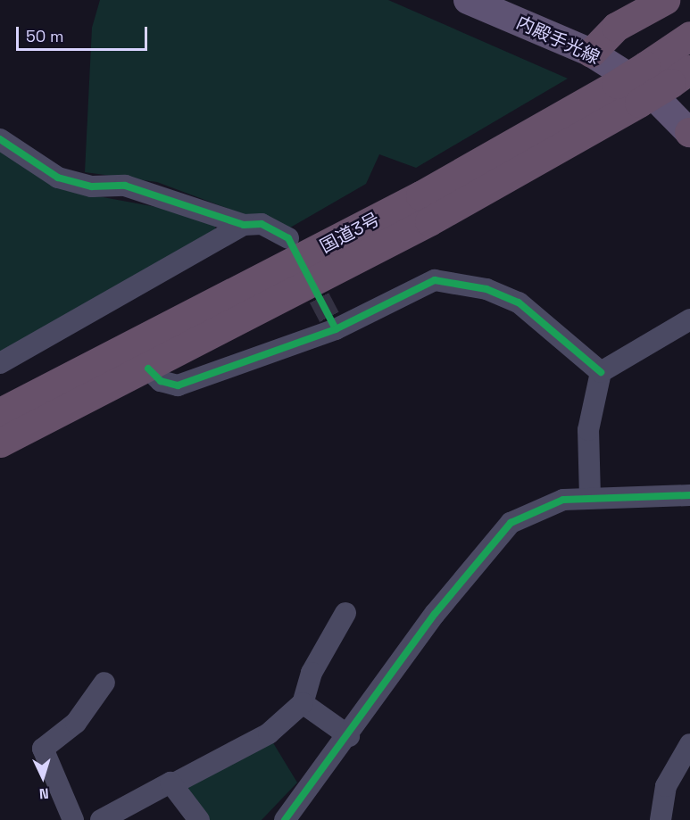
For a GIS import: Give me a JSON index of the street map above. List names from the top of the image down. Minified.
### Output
{"streets":{"highway":["国道3号"],"main road":["内殿手光線"]},"scale_bar":"50 m","north":"bottom"}
